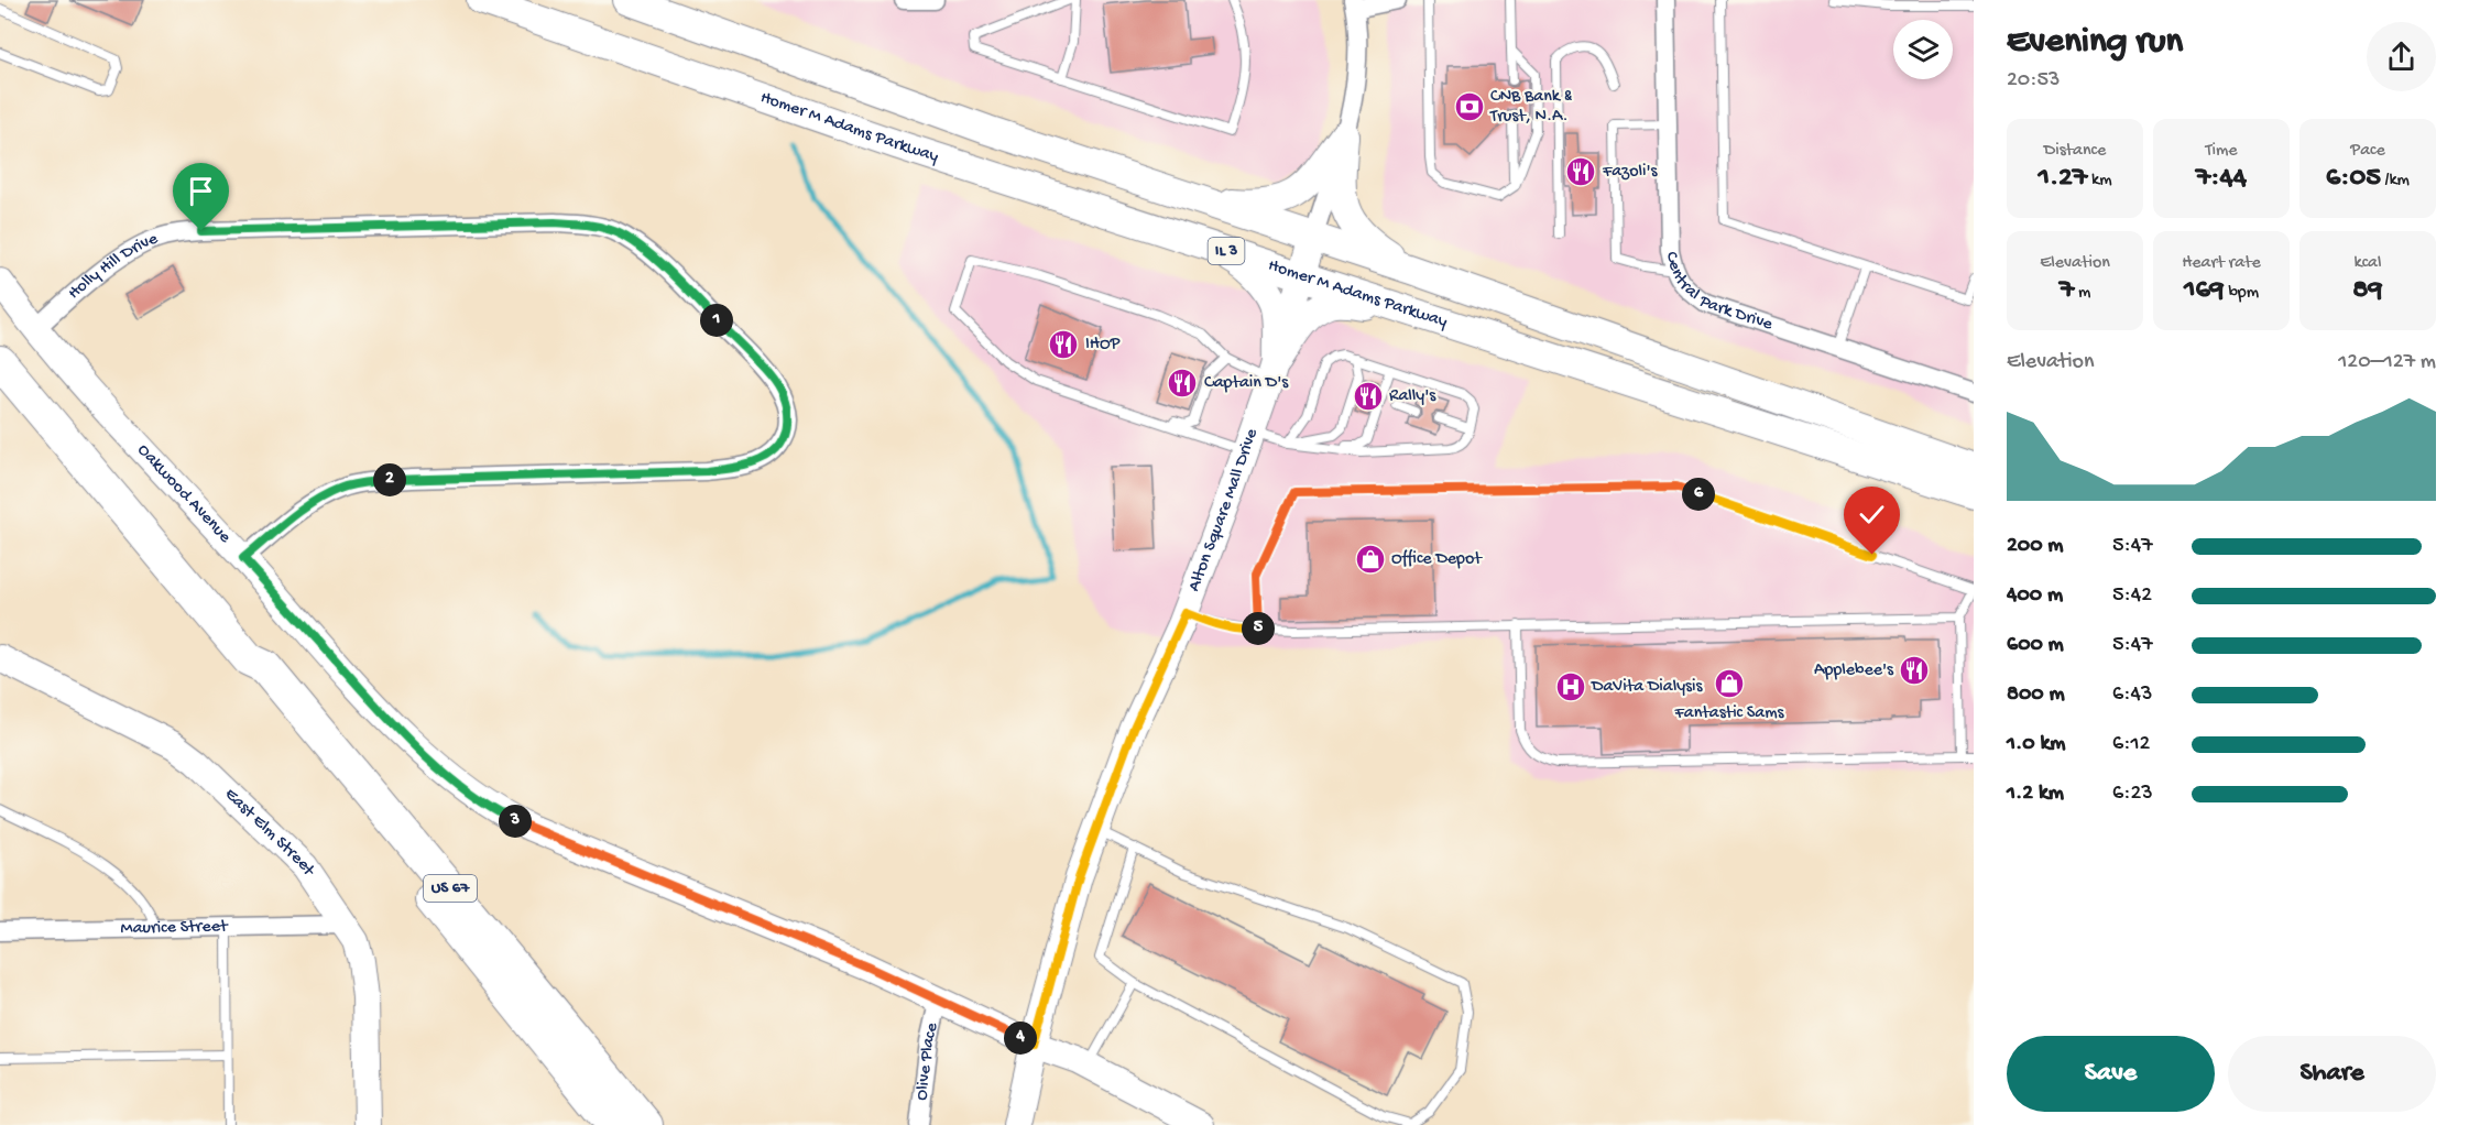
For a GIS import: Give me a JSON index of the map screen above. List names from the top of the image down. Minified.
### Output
{"streets":{"highway":["US 67"],"main road":["Homer M Adams Parkway","IL 3"],"street":["Holly Hill Drive","Central Park Drive","Oakwood Avenue","Alton Square Mall Drive","East Elm Street","Maurice Street","Olive Place"]},"crossings":[["Homer M Adams Parkway","Alton Square Mall Drive"],["IL 3","Alton Square Mall Drive"],["Holly Hill Drive","Oakwood Avenue"],["Oakwood Avenue","Alton Square Mall Drive"],["Oakwood Avenue","Olive Place"],["East Elm Street","Maurice Street"]],"places":{"bank":["CNB Bank & Trust, N.A."],"restaurant":["Fazoli's","IHOP","Captain D's","Rally's","Applebee's"],"shop":["Office Depot","Fantastic Sams"],"hospital":["DaVita Dialysis"]},"page":{"heading":["Evening run","20:53"],"stats":[["Distance","1.27 km"],["Time","7:44"],["Pace","6:05 /km"],["Elevation","7 m"],["Heart rate","169 bpm"],["kcal","89"]],"pins":["1","2","6","5","3","4"],"chart":["Elevation","120–127 m"],"list":[{"name":"200 m","note":"5:47"},{"name":"400 m","note":"5:42"},{"name":"600 m","note":"5:47"},{"name":"800 m","note":"6:43"},{"name":"1.0 km","note":"6:12"},{"name":"1.2 km","note":"6:23"}],"buttons":["Save","Share"]}}
